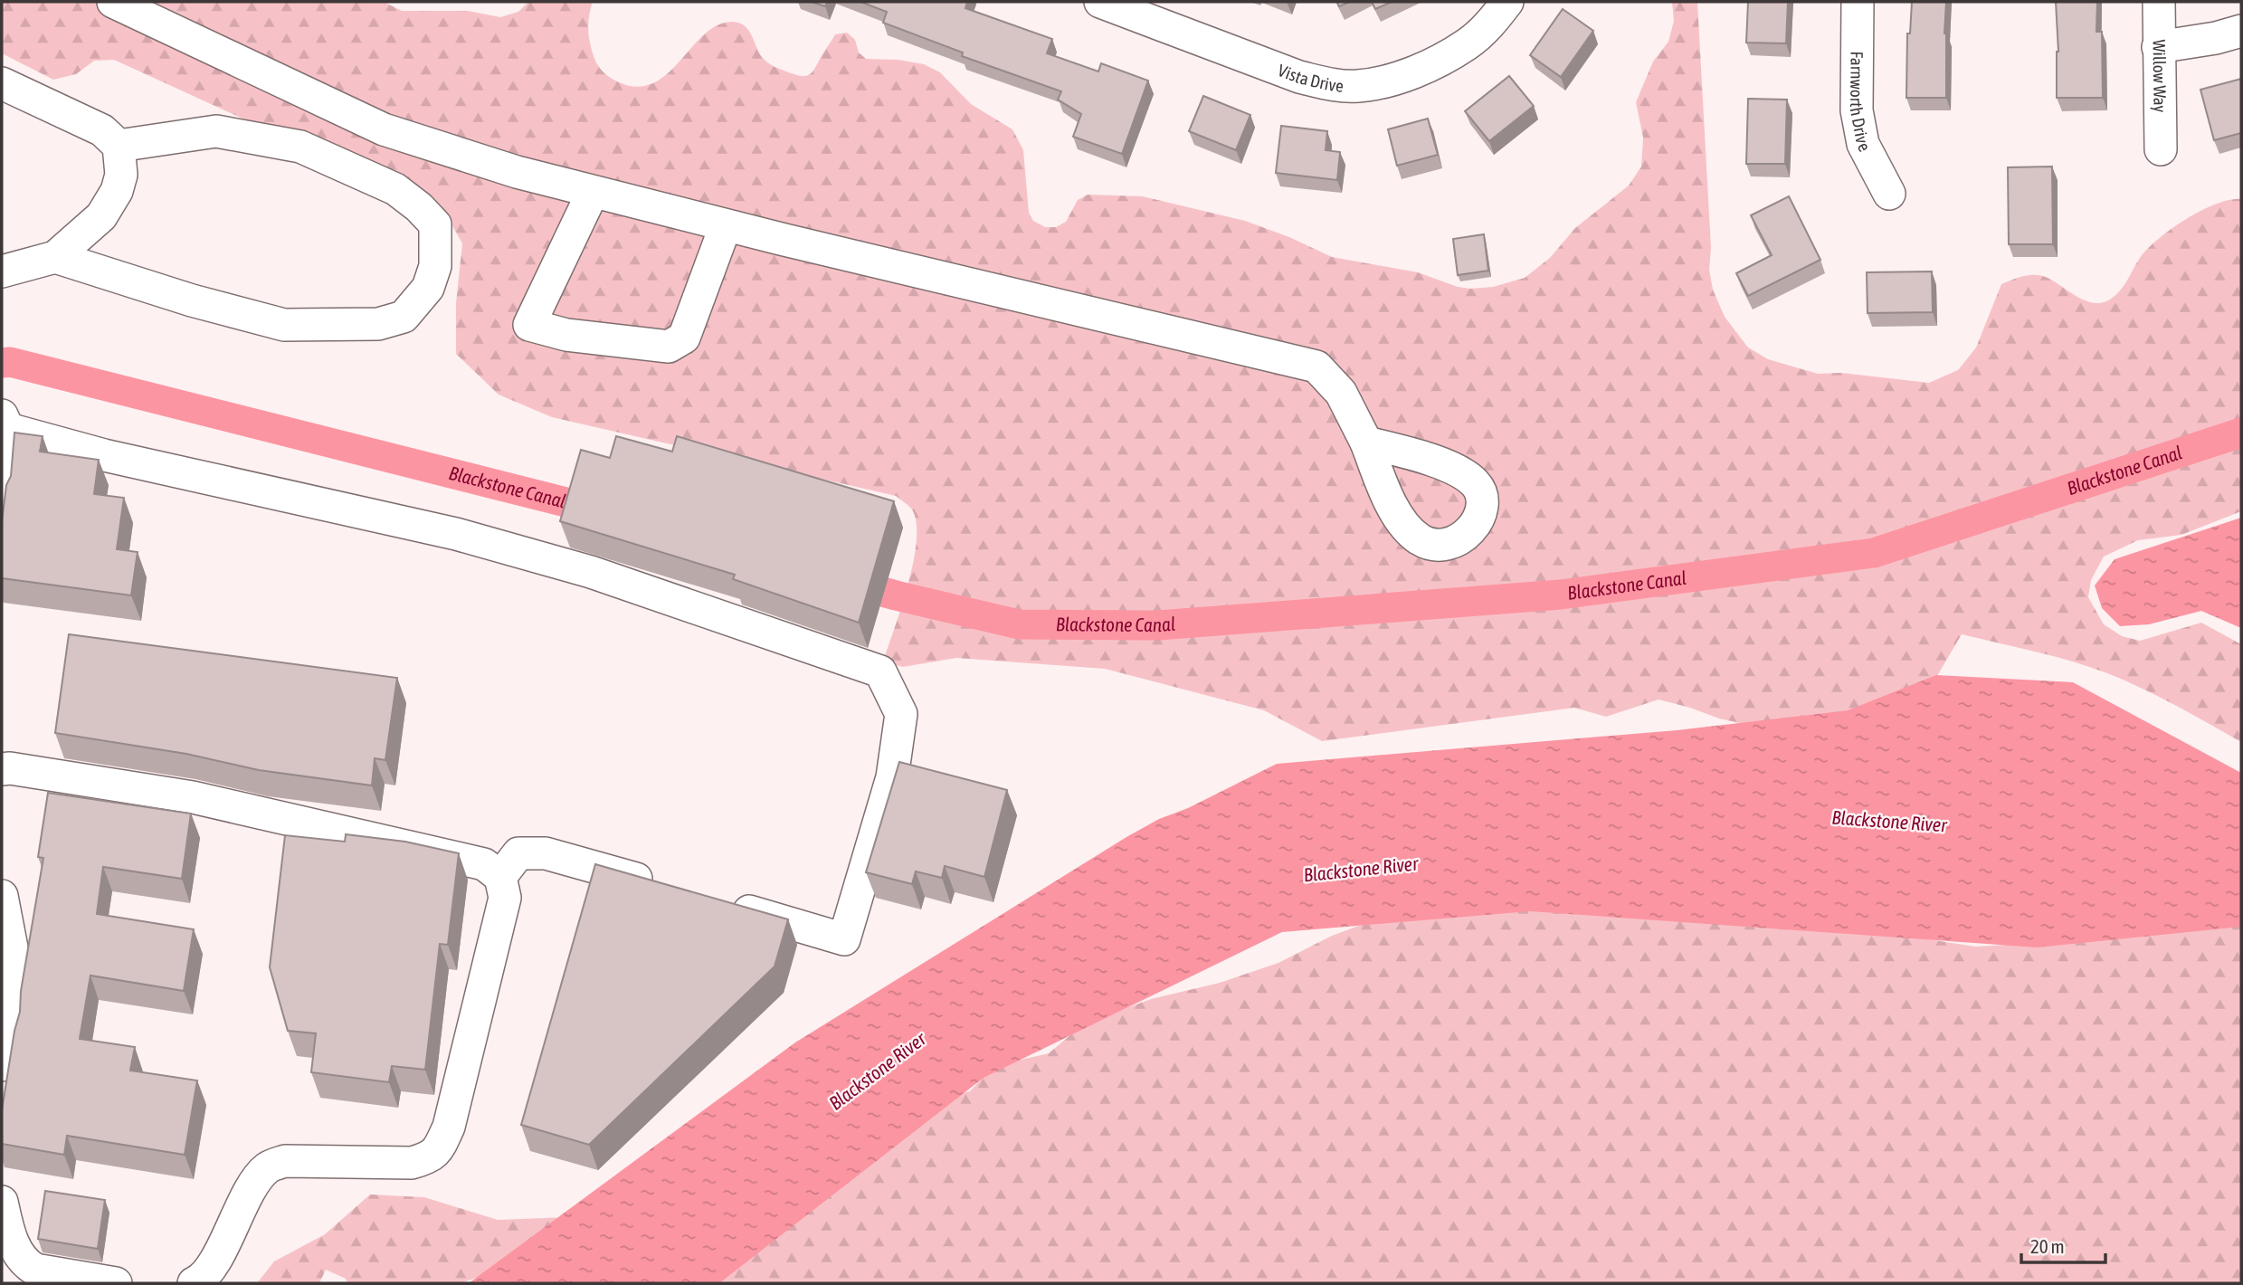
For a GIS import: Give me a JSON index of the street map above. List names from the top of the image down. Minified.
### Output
{"streets":{"street":["Willow Way","Vista Drive","Farnworth Drive"]},"water":["Blackstone Canal","Blackstone River"],"scale_bar":"20 m"}
